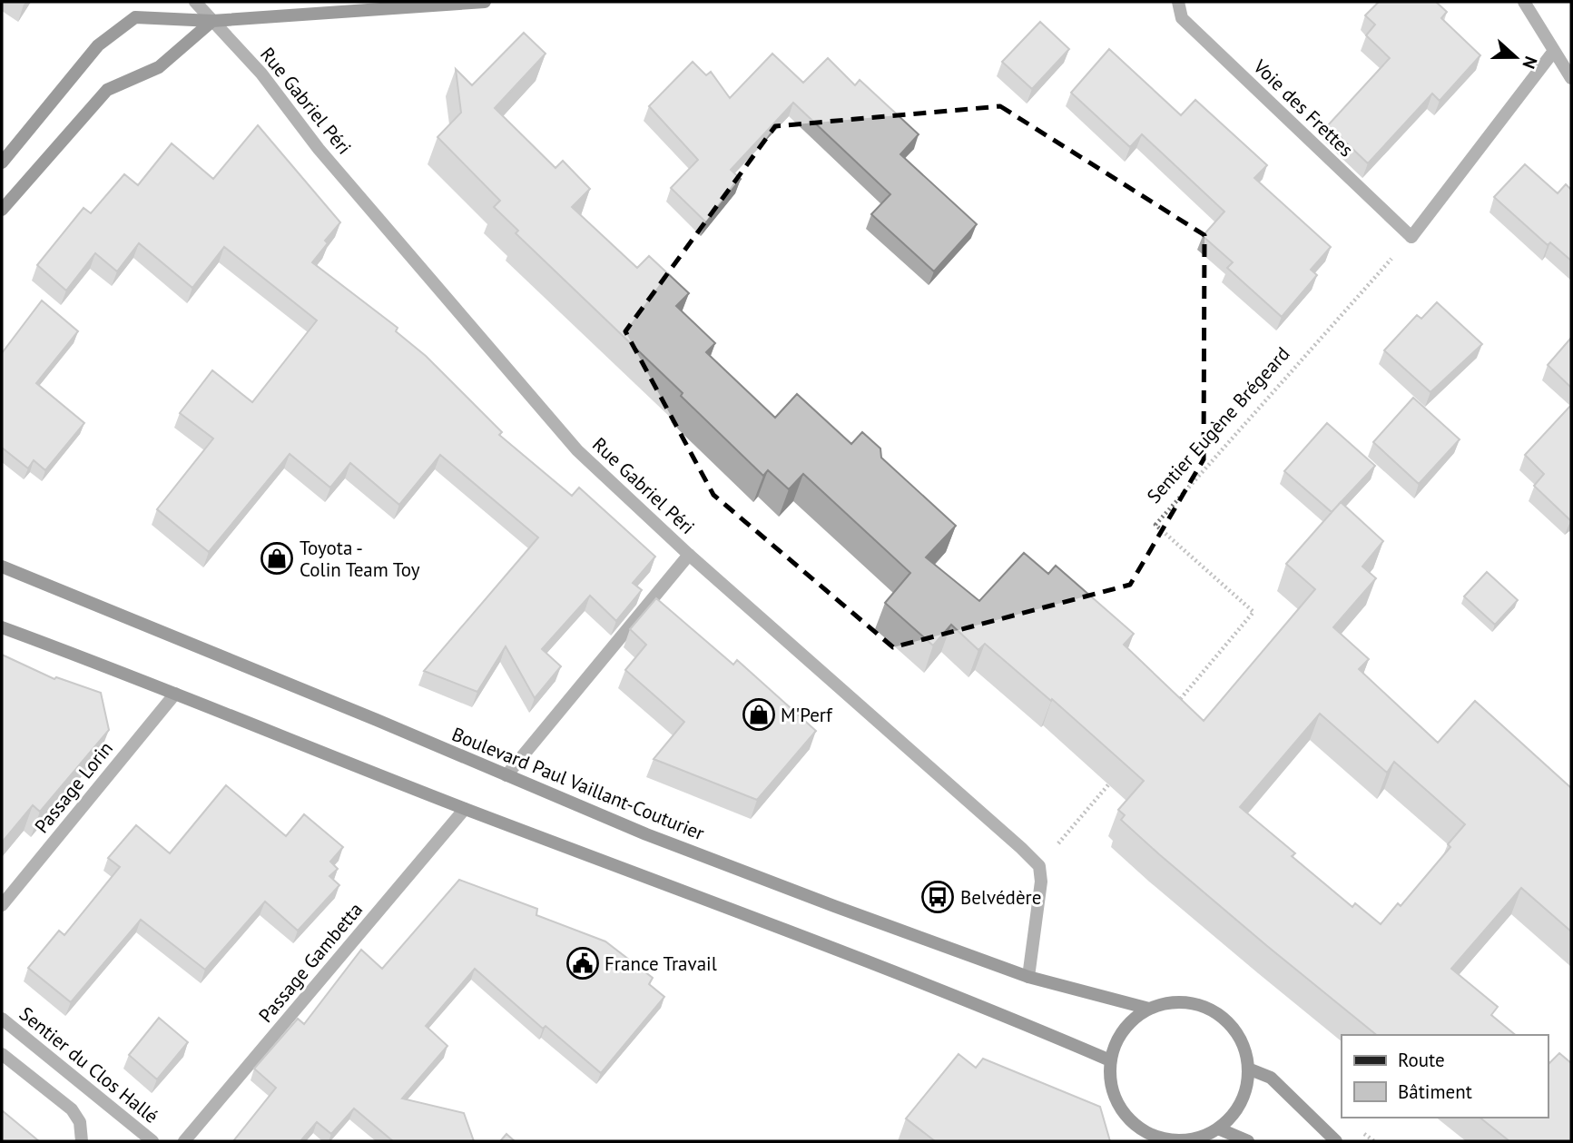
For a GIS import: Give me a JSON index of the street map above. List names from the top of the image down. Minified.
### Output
{"streets":{"main road":["Boulevard Paul Vaillant-Couturier"],"street":["Rue Gabriel Péri","Voie des Frettes","Passage Lorin","Passage Gambetta","Sentier du Clos Hallé"],"path":["Sentier Eugène Brégeard"]},"crossings":[["Voie des Frettes","Sentier Eugène Brégeard"]],"places":{"shop":["Toyota - Colin Team Toy","M'Perf"],"bus stop":["Belvédère"],"public building":["France Travail"]},"legend":["Route","Bâtiment"],"north":"right"}
